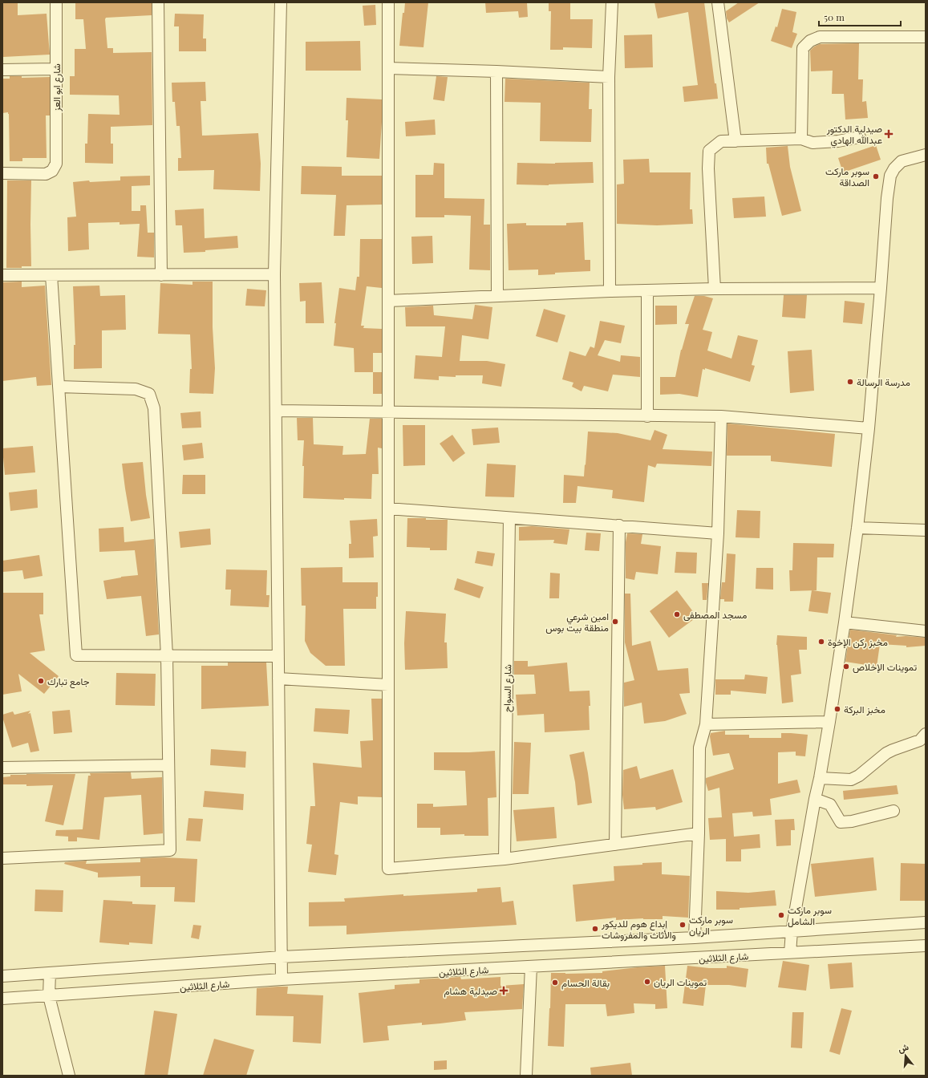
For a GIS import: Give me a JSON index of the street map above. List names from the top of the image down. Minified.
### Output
{"streets":{"street":["شارع ابو العز","شارع السواح","شارع الثلاثين"]},"places":{"health":["صيدلية الدكتور عبدالله الهادي","صيدلية هشام"],"other":["سوبر ماركت الصداقة","مدرسة الرسالة","مسجد المصطفى","امين شرعي منطقة بيت بوس","مخبز ركن الإخوة","تموينات الإخلاص","جامع تبارك","مخبز البركة","سوبر ماركت الشامل","سوبر ماركت الريان","إبداع هوم للديكور والأثاث والمفروشات","تموينات الريان","بقالة الحسام"]},"scale_bar":"50 m","north":"top"}
